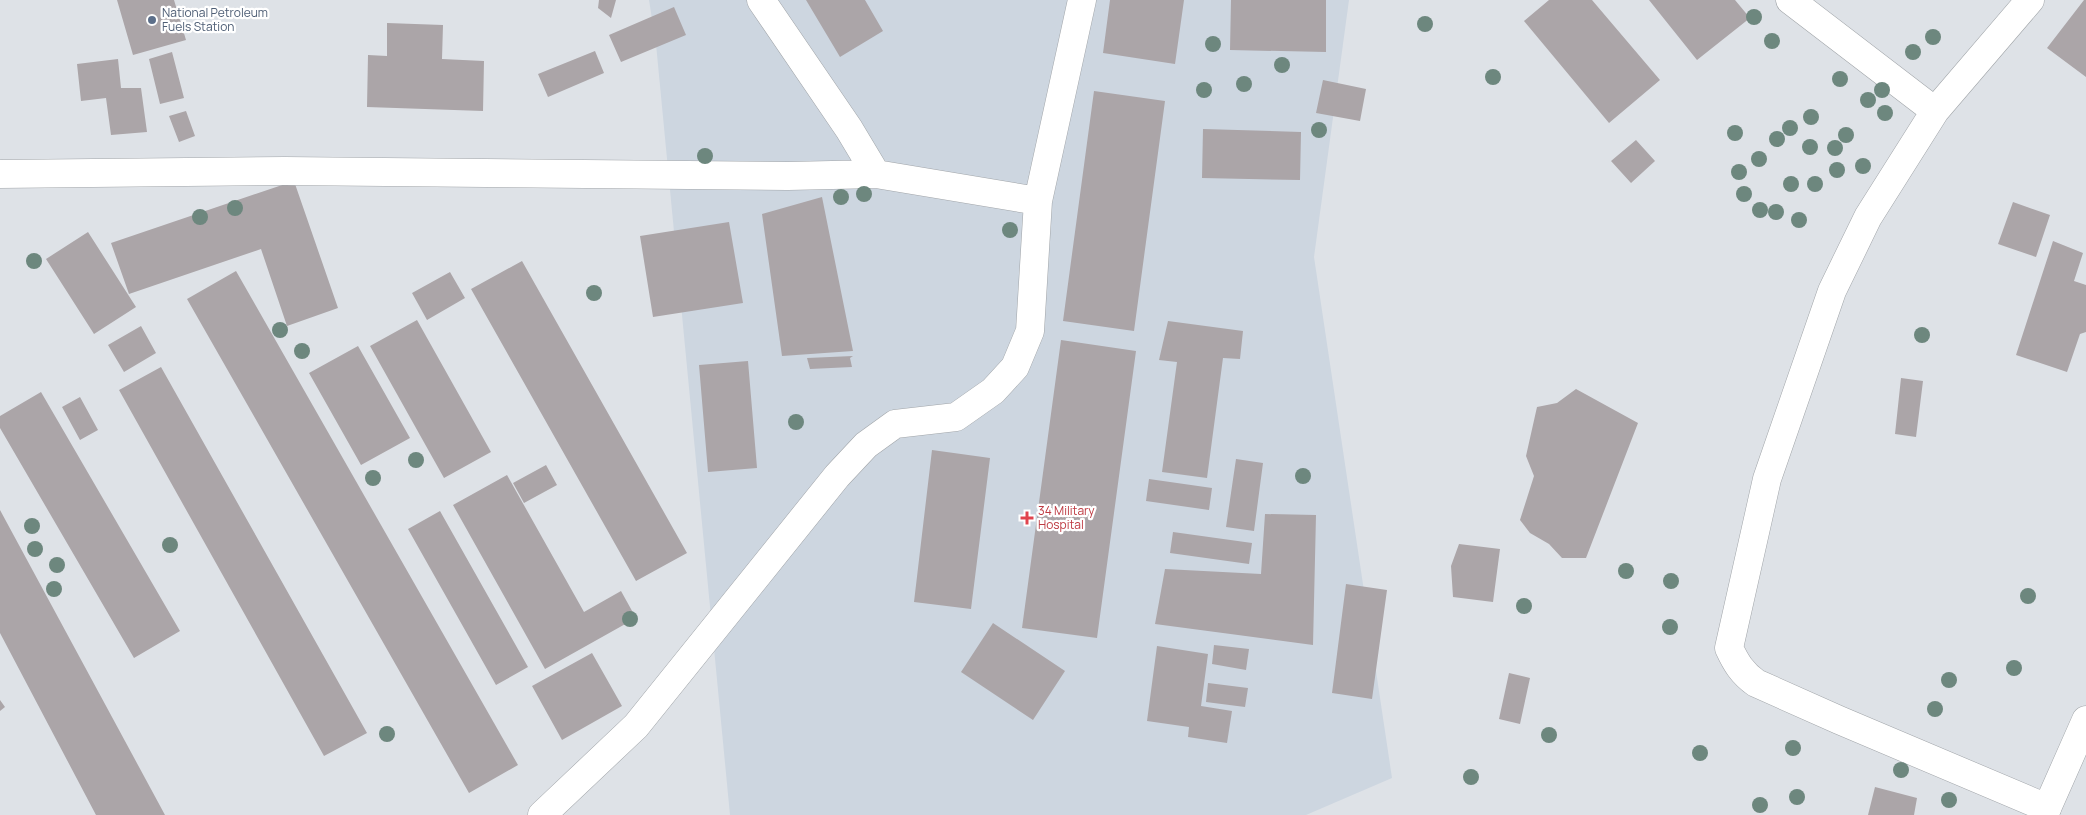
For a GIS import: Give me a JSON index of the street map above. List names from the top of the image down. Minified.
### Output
{"places":{"other":["National Petroleum Fuels Station"],"health":["34 Military Hospital"]}}
